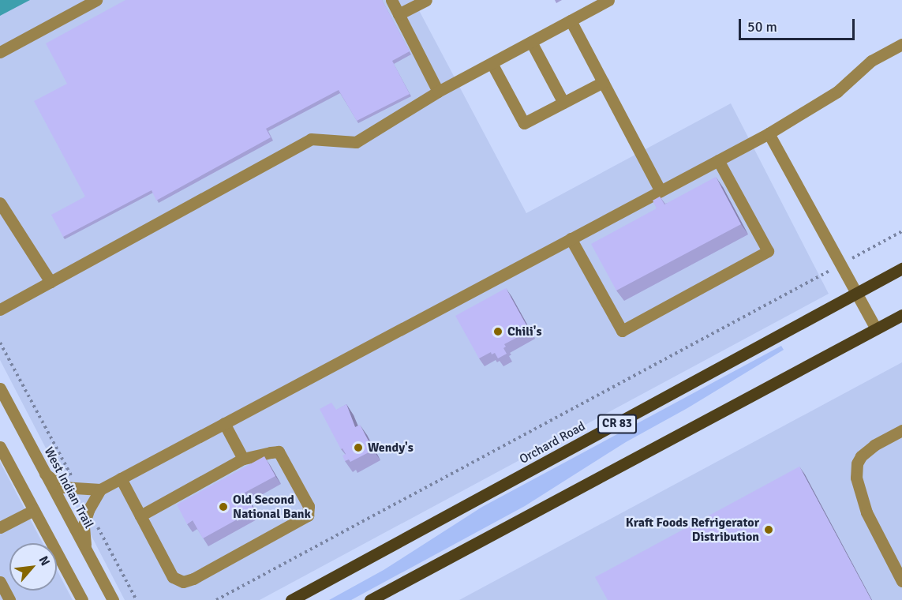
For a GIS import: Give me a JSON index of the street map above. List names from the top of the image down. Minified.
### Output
{"streets":{"main road":["CR 83","Orchard Road"],"street":["West Indian Trail"]},"places":["Chili's","Wendy's","Old Second National Bank","Kraft Foods Refrigerator Distribution"],"scale_bar":"50 m","north":"top right"}
